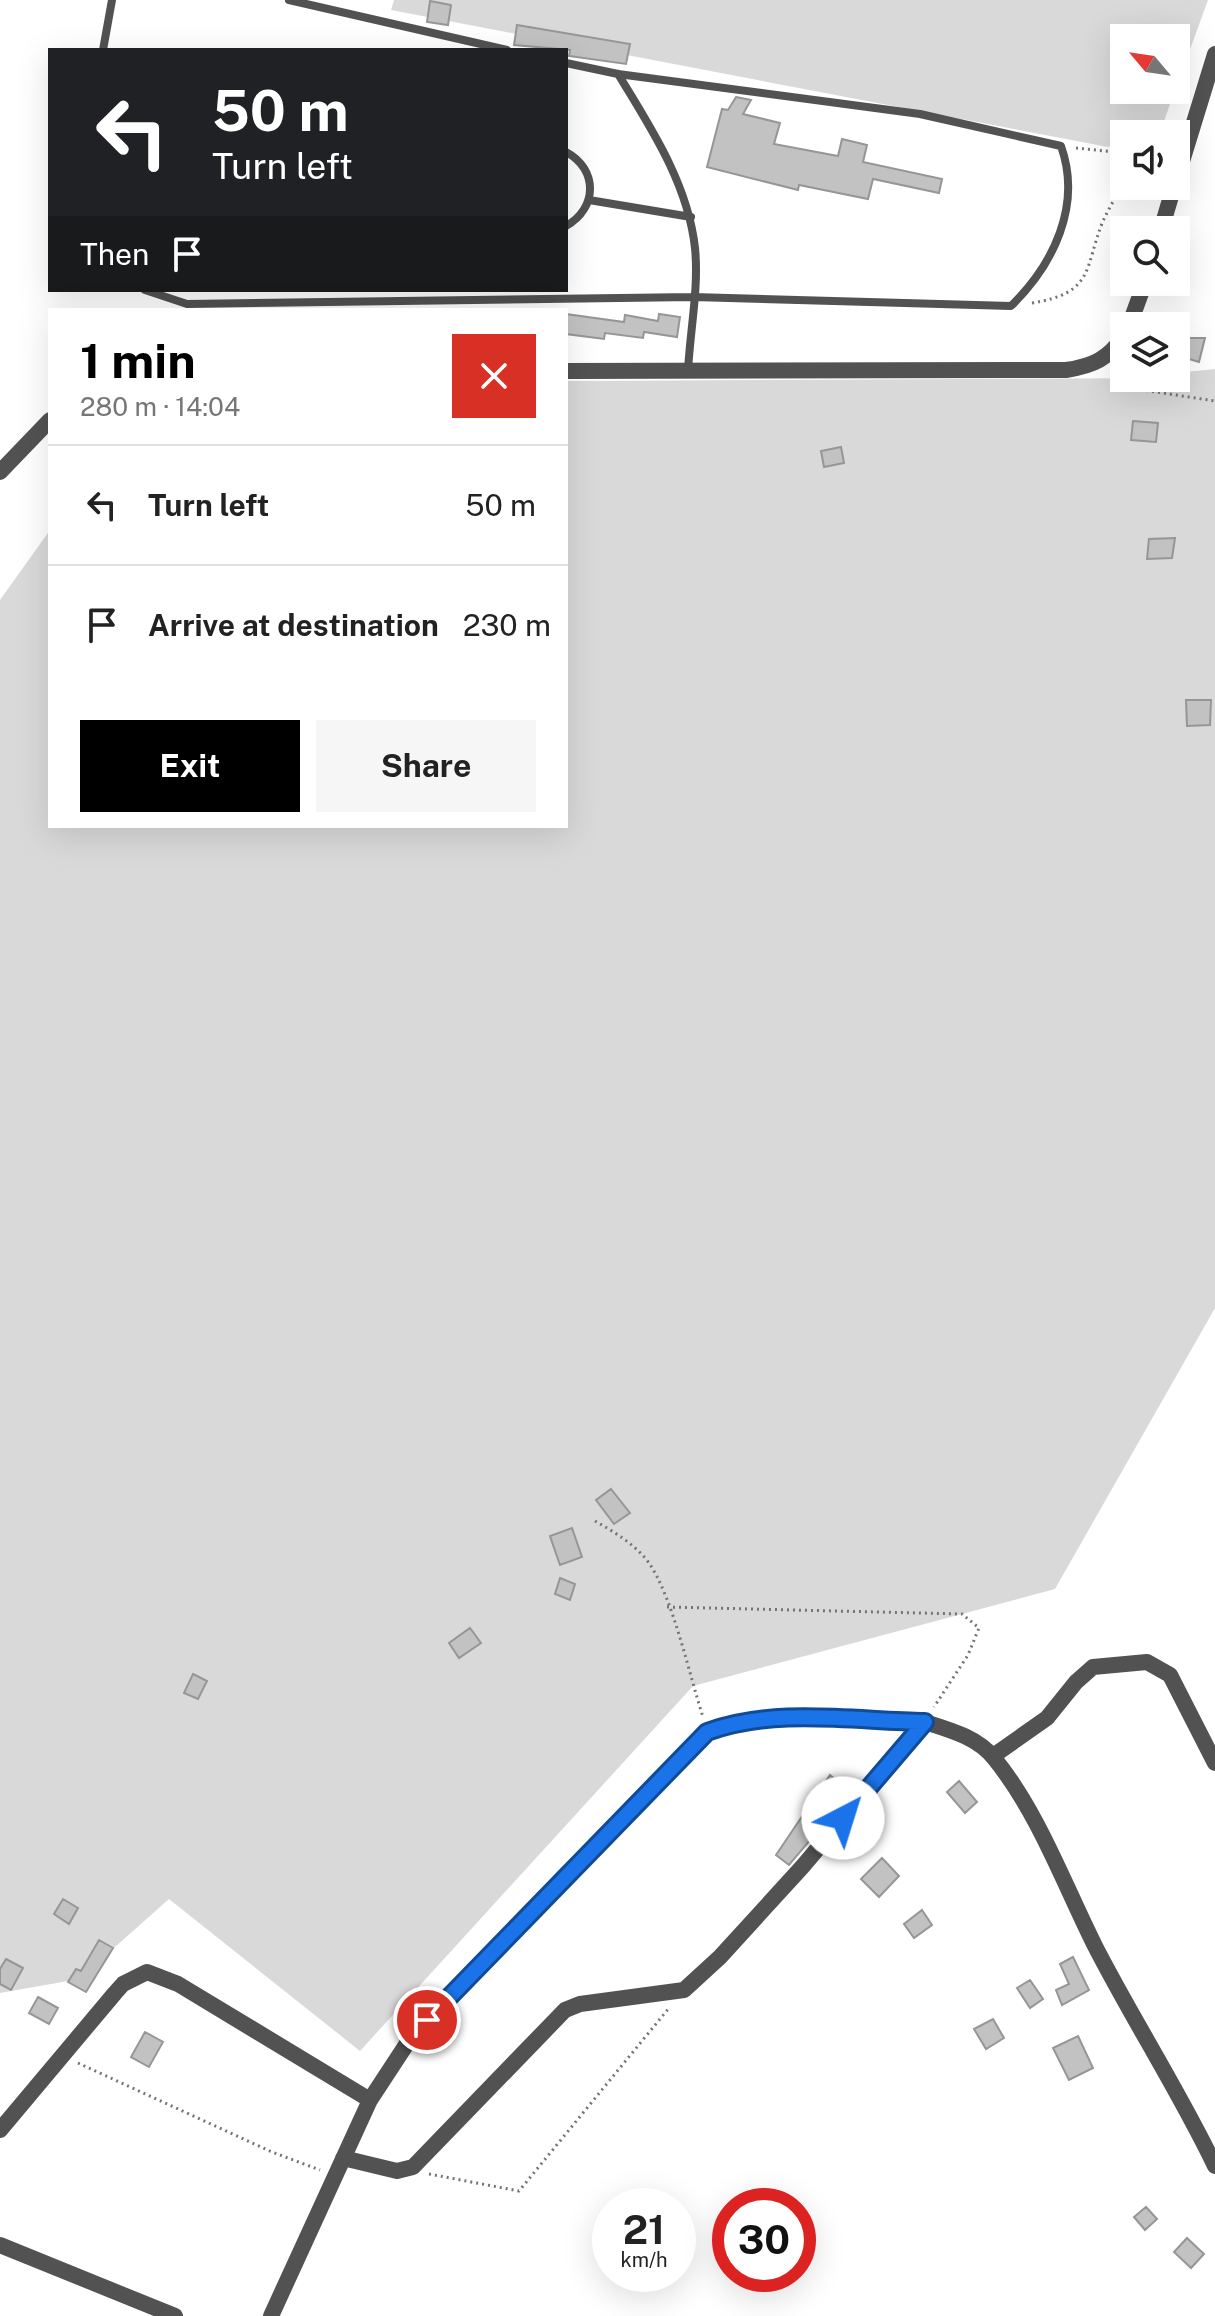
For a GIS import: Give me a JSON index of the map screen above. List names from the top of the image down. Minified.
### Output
{"north":"top left","page":{"turn":["50 m","Turn left"],"then":"Then","heading":["1 min","280 m · 14:04"],"list":[{"name":"Turn left","value":"50 m"},{"name":"Arrive at destination","value":"230 m"}],"buttons":["Exit","Share"],"speed":"21 km/h","limit":"30"}}
